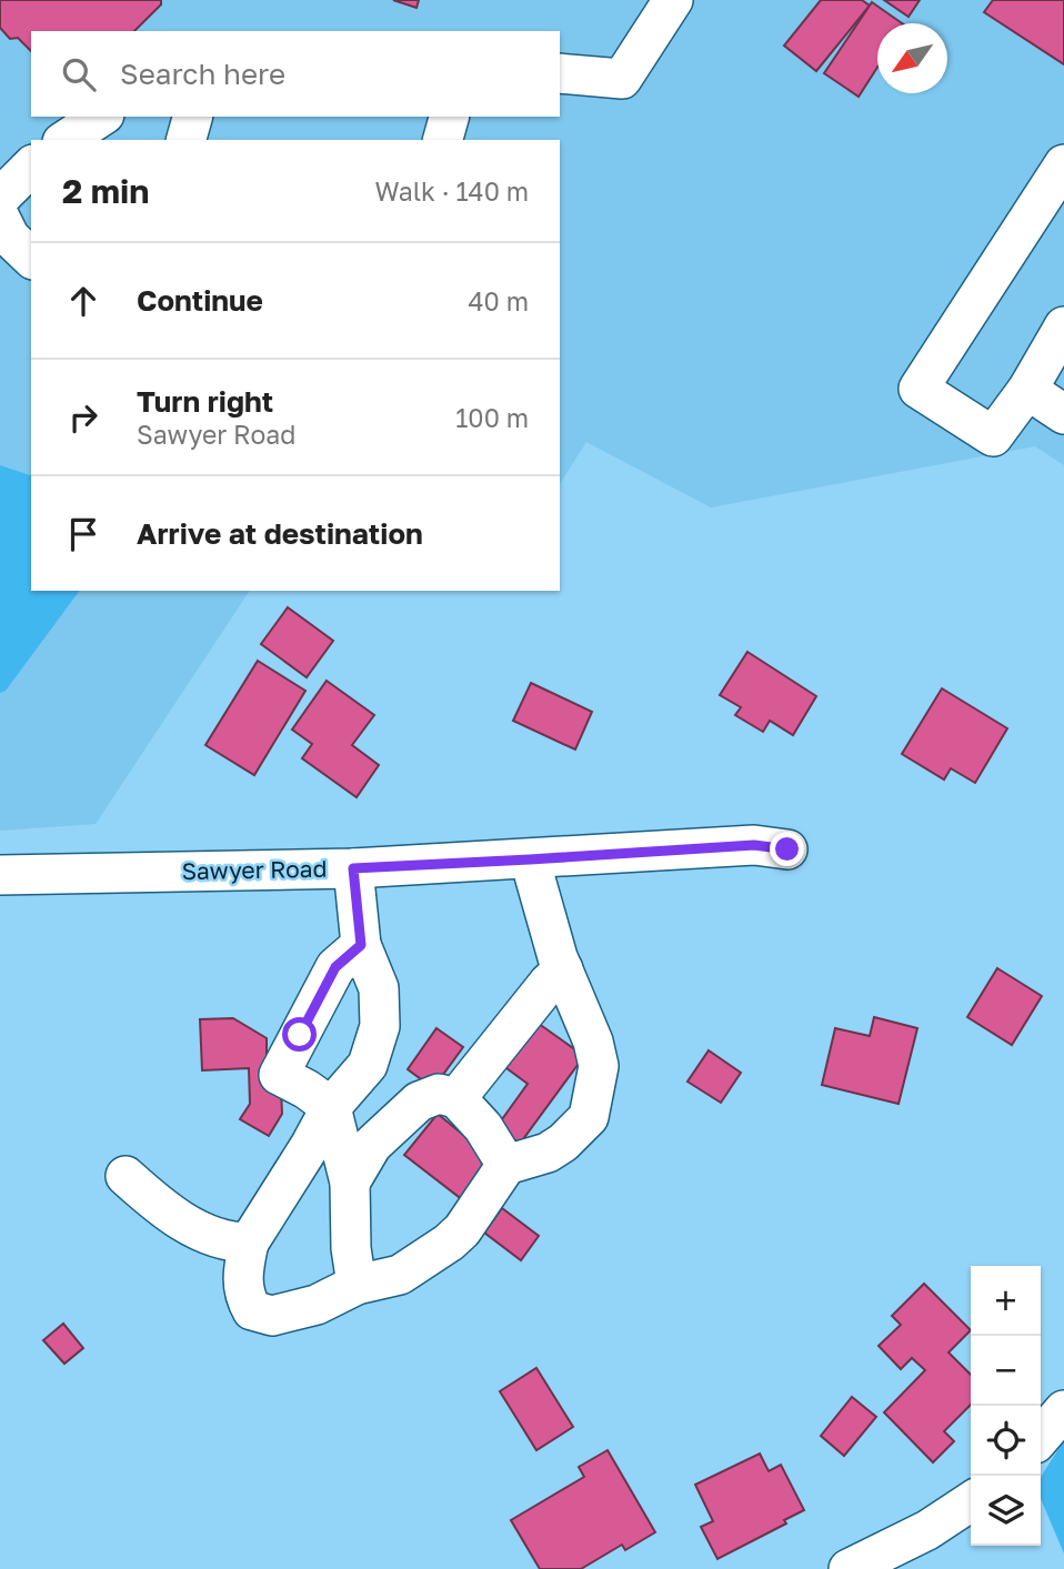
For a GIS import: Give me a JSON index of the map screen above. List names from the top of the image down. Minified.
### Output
{"streets":{"street":["Sawyer Road"]},"north":"bottom left","page":{"search":"Search here","heading":["2 min","Walk · 140 m"],"list":[["Continue","40 m"],["Turn right","Sawyer Road","100 m"],"Arrive at destination"],"map_buttons":["+","−"]}}
